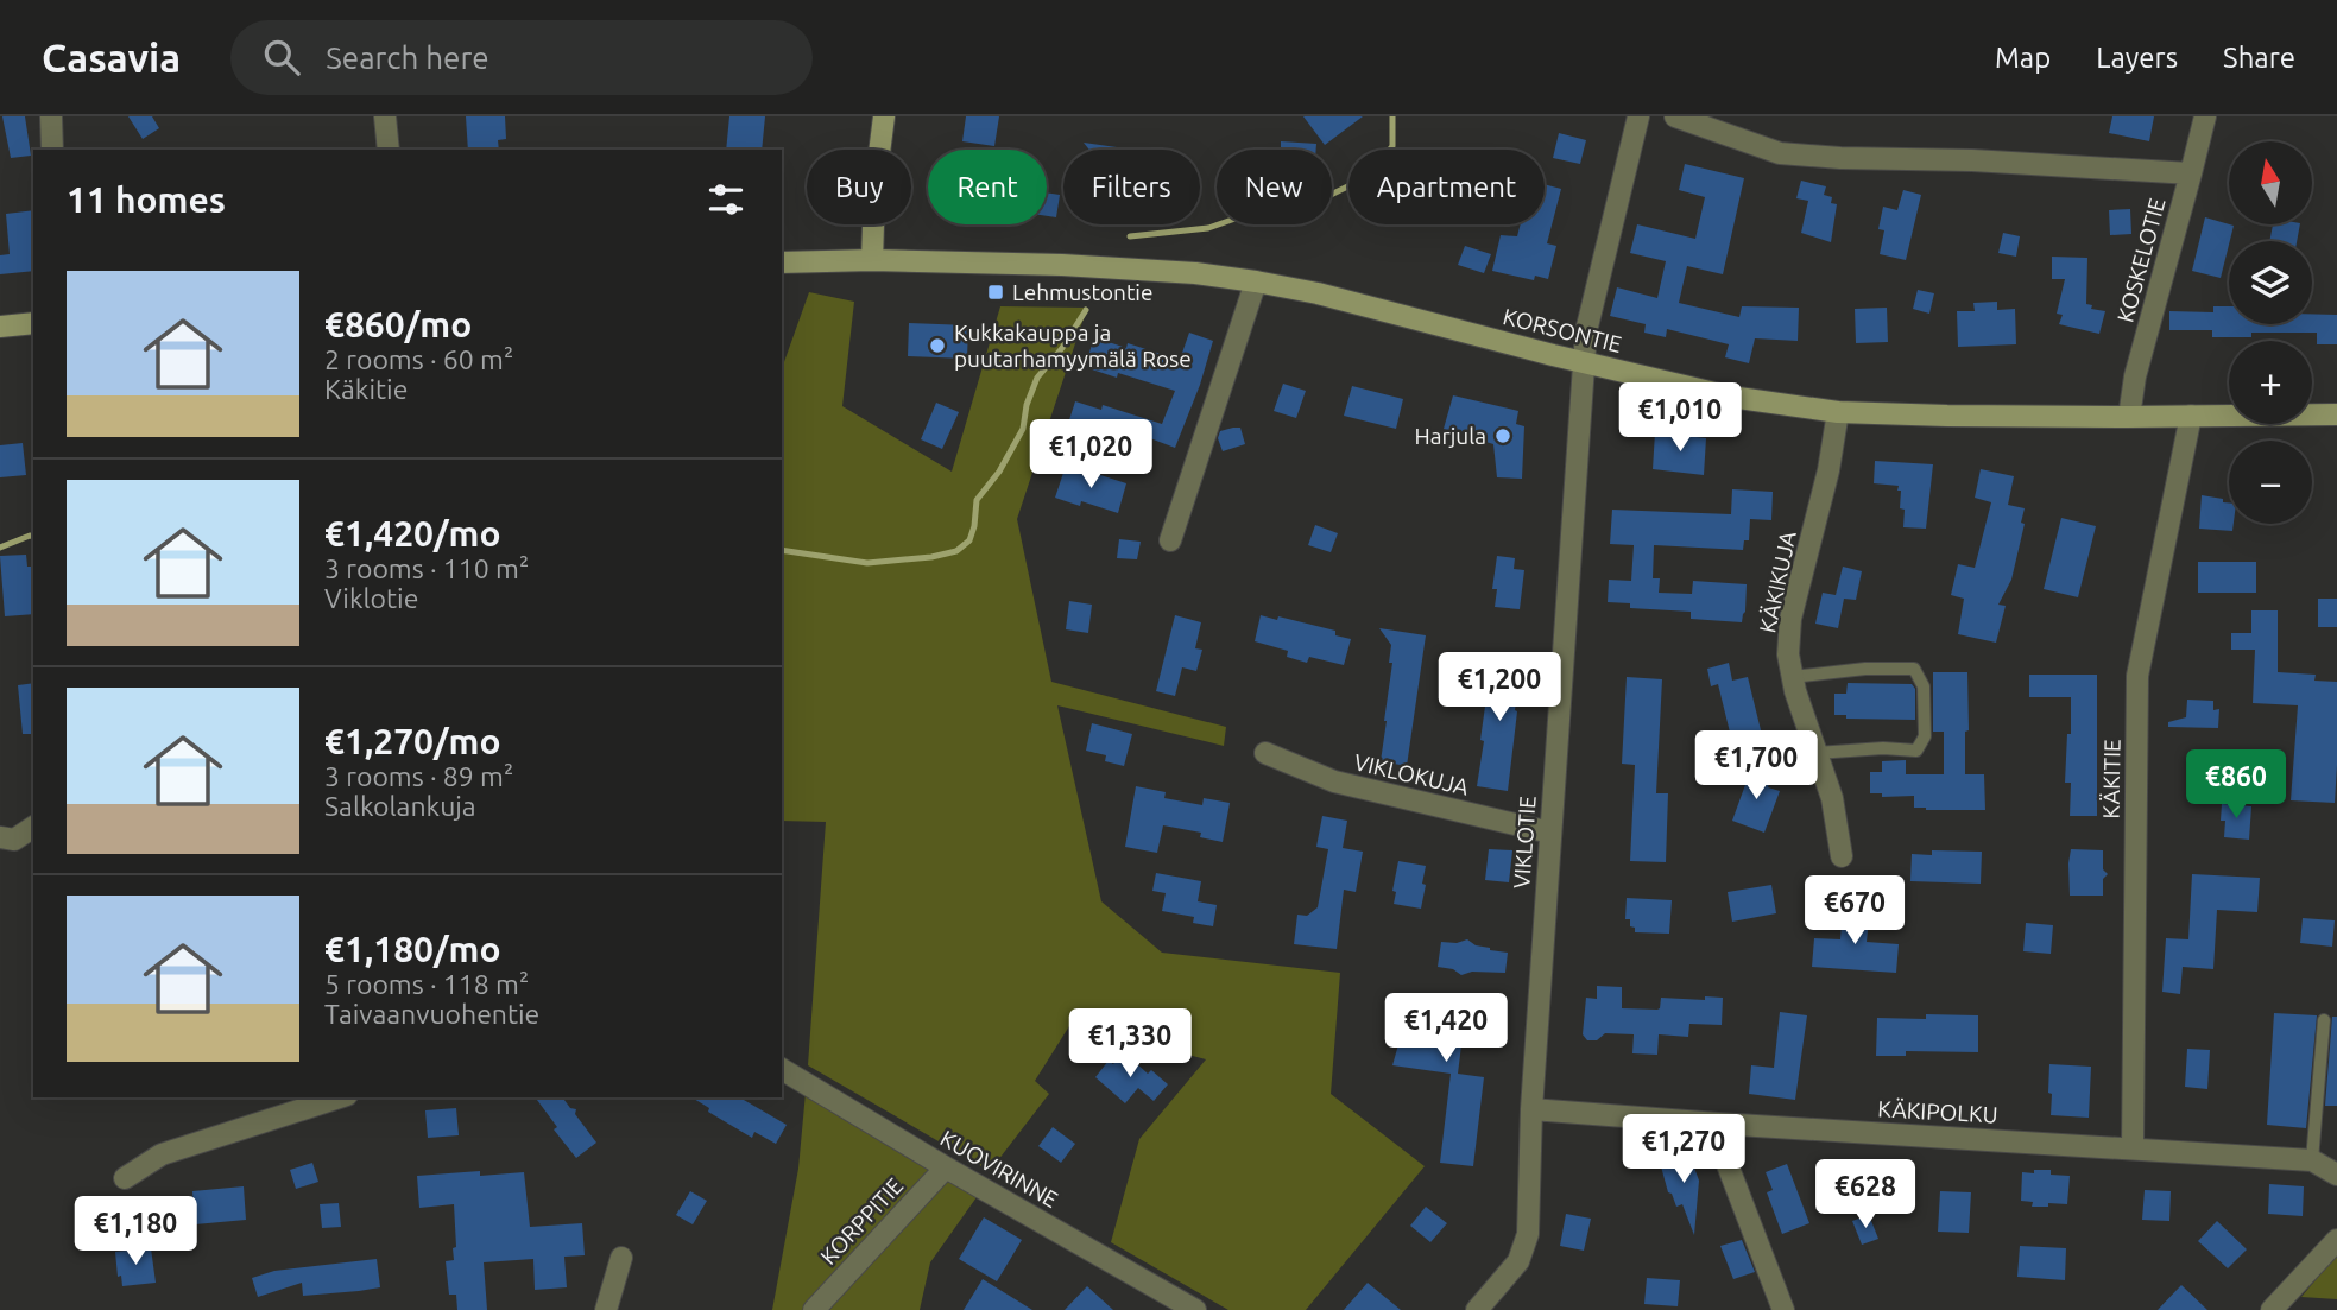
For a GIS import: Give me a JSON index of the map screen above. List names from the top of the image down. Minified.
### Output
{"streets":{"main road":["KORSONTIE"],"street":["KOSKELOTIE","KÄKIKUJA","VIKLOKUJA","KÄKITIE","VIKLOTIE","KÄKIPOLKU","KUOVIRINNE","KORPPITIE"]},"crossings":[["KOSKELOTIE","KORSONTIE"],["KORSONTIE","KÄKIKUJA"],["KORSONTIE","KÄKITIE"],["KORSONTIE","VIKLOTIE"],["VIKLOKUJA","VIKLOTIE"],["KÄKITIE","KÄKIPOLKU"],["VIKLOTIE","KÄKIPOLKU"],["KUOVIRINNE","KORPPITIE"]],"places":{"transit":["Lehmustontie"],"other":["Kukkakauppa ja puutarhamyymälä Rose","Harjula"]},"north":"top","page":{"header":"Casavia","search":"Search here","nav":["Map","Layers","Share"],"map_buttons":["+","−"],"chip":["Buy","Rent","Filters","New","Apartment"],"heading":"11 homes","list":[{"name":"€860/mo","note":"2 rooms · 60 m² · Käkitie"},{"name":"€1,420/mo","note":"3 rooms · 110 m² · Viklotie"},{"name":"€1,270/mo","note":"3 rooms · 89 m² · Salkolankuja"},{"name":"€1,180/mo","note":"5 rooms · 118 m² · Taivaanvuohentie"}],"price":["€1,010","€1,020","€1,200","€1,700","€860","€670","€1,420","€1,330","€1,270","€628","€1,180"]}}
